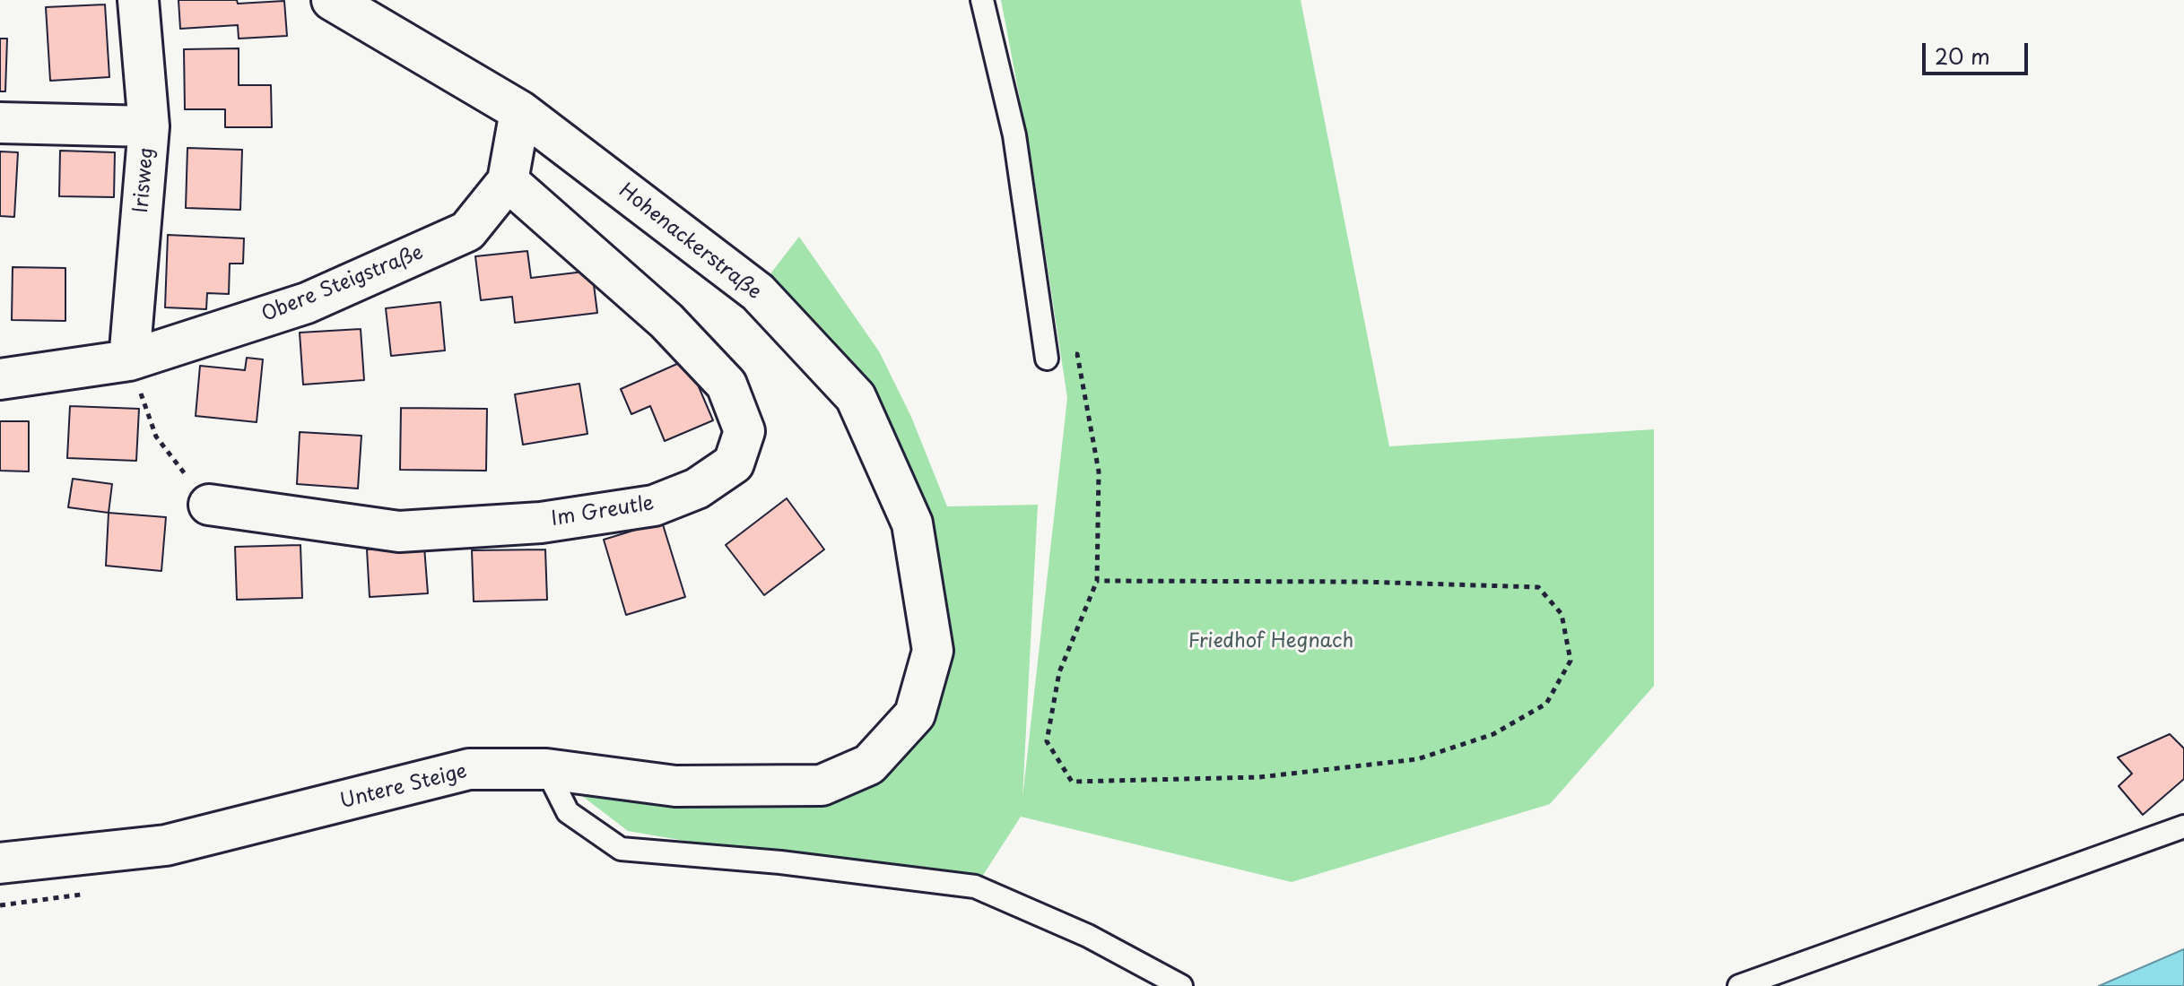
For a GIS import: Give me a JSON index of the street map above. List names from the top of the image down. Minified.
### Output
{"streets":{"street":["Irisweg","Hohenackerstraße","Obere Steigstraße","Im Greutle","Untere Steige"]},"crossings":[["Irisweg","Obere Steigstraße"],["Hohenackerstraße","Obere Steigstraße"],["Hohenackerstraße","Untere Steige"],["Obere Steigstraße","Im Greutle"]],"parks":["Friedhof Hegnach"],"scale_bar":"20 m"}
